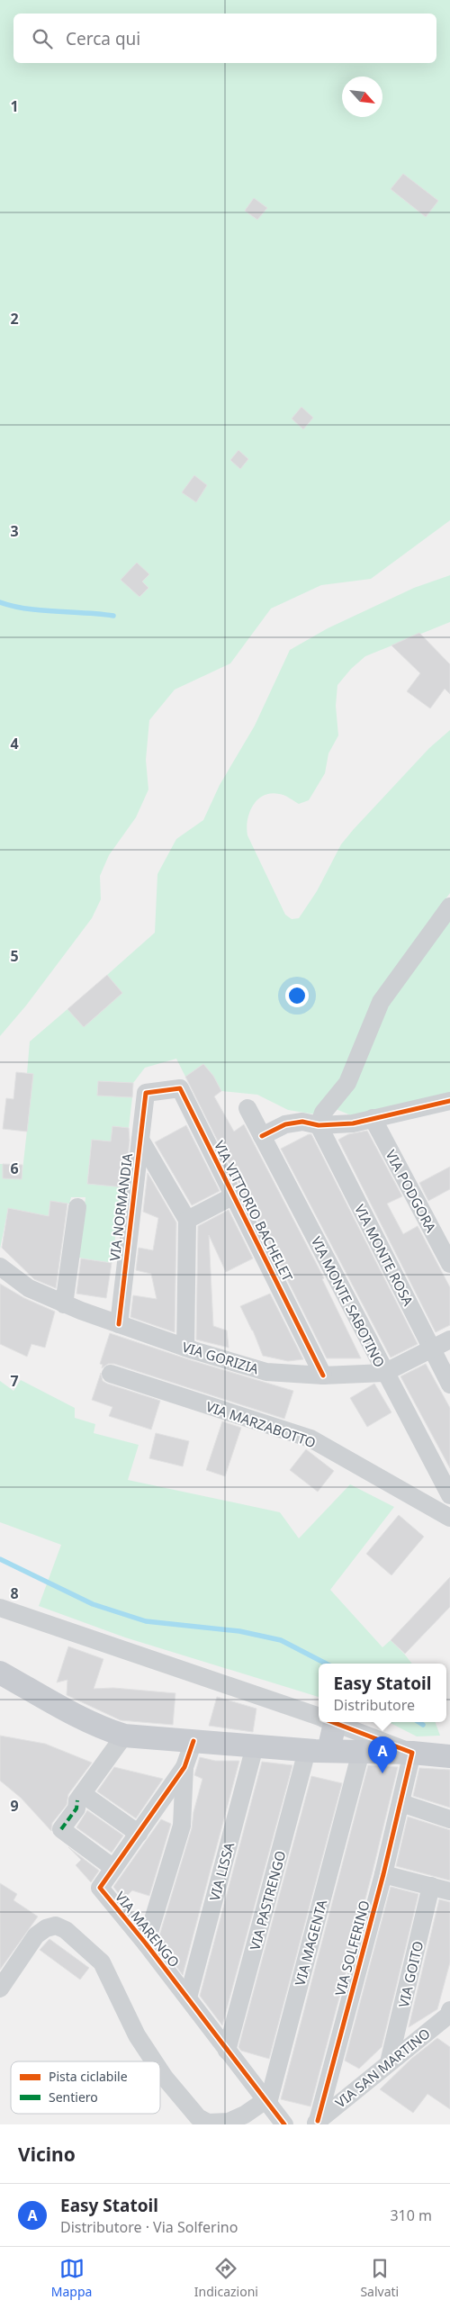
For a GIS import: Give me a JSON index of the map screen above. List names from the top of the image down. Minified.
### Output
{"streets":{"street":["VIA PODGORA","VIA NORMANDIA","VIA VITTORIO BACHELET","VIA MONTE ROSA","VIA MONTE SABOTINO","VIA GORIZIA","VIA MARZABOTTO","VIA LISSA","VIA PASTRENGO","VIA MARENGO","VIA MAGENTA","VIA SOLFERINO","VIA GOITO","VIA SAN MARTINO"]},"crossings":[["VIA NORMANDIA","VIA VITTORIO BACHELET"],["VIA NORMANDIA","VIA GORIZIA"],["VIA VITTORIO BACHELET","VIA GORIZIA"],["VIA MONTE ROSA","VIA GORIZIA"],["VIA MONTE SABOTINO","VIA GORIZIA"],["VIA LISSA","VIA MARENGO"],["VIA PASTRENGO","VIA MARENGO"],["VIA MARENGO","VIA MAGENTA"],["VIA SOLFERINO","VIA SAN MARTINO"],["VIA GOITO","VIA SAN MARTINO"]],"legend":["Pista ciclabile","Sentiero"],"north":"bottom right","page":{"search":"Cerca qui","popup":["Easy Statoil","Distributore"],"pins":"A","heading":"Vicino","list":[{"mark":"A","name":"Easy Statoil","note":"Distributore · Via Solferino","value":"310 m"}],"nav":["Mappa","Indicazioni","Salvati"]},"grid":{"rows":["1","2","3","4","5","6","7","8","9"]}}
